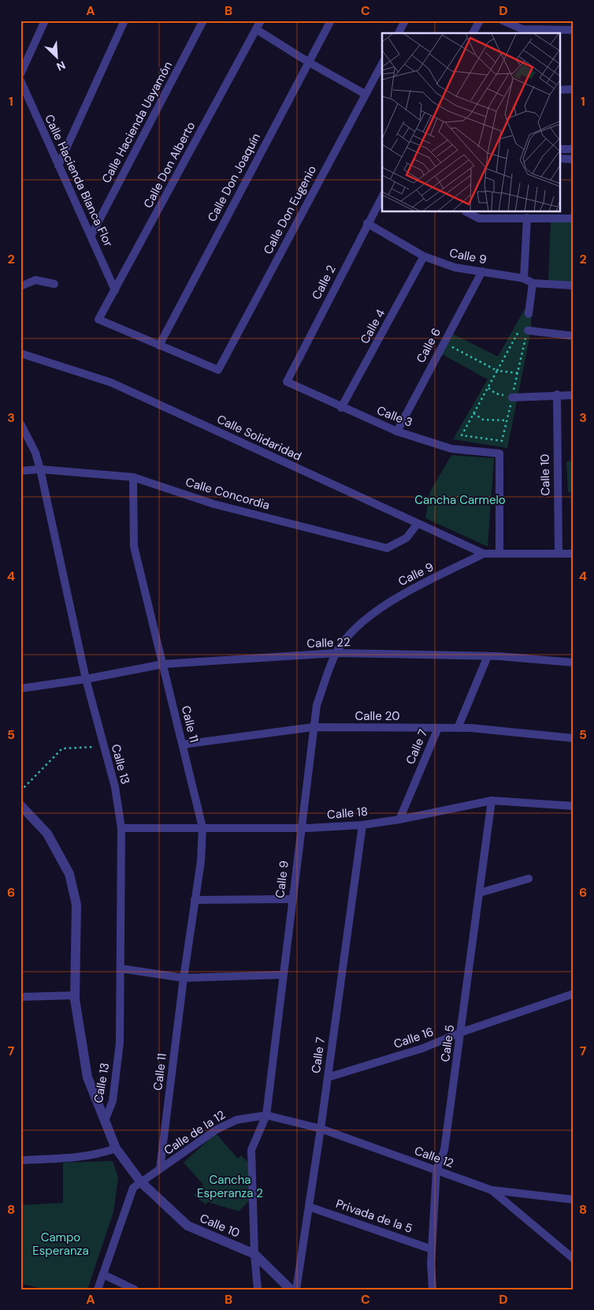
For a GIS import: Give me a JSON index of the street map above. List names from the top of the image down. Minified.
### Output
{"streets":{"street":["Calle Hacienda Uayamón","Calle Don Alberto","Calle Don Joaquín","Calle Hacienda Blanca Flor","Calle Don Eugenio","Calle 9","Calle 2","Calle 4","Calle 6","Calle 3","Calle Solidaridad","Calle 10","Calle Concordia","Calle 22","Calle 20","Calle 11","Calle 7","Calle 13","Calle 18","Calle 16","Calle 5","Calle de la 12","Calle 12","Privada de la 5"]},"crossings":[["Calle Hacienda Uayamón","Calle Hacienda Blanca Flor"],["Calle Don Alberto","Calle Don Joaquín"],["Calle Don Alberto","Calle Hacienda Blanca Flor"],["Calle Don Alberto","Calle Don Eugenio"],["Calle Don Joaquín","Calle Don Eugenio"],["Calle 9","Calle 2"],["Calle 9","Calle 4"],["Calle 9","Calle 6"],["Calle 9","Calle Solidaridad"],["Calle 9","Calle 10"],["Calle 9","Calle 22"],["Calle 9","Calle 20"],["Calle 9","Calle 18"],["Calle 9","Calle de la 12"],["Calle 9","Calle 12"],["Calle 2","Calle 3"],["Calle 4","Calle 3"],["Calle 6","Calle 3"],["Calle Solidaridad","Calle Concordia"],["Calle 10","Calle 13"],["Calle 10","Calle de la 12"],["Calle Concordia","Calle 11"],["Calle Concordia","Calle 13"],["Calle 22","Calle 11"],["Calle 22","Calle 13"],["Calle 20","Calle 11"],["Calle 20","Calle 7"],["Calle 11","Calle 18"],["Calle 11","Calle de la 12"],["Calle 7","Calle 18"],["Calle 7","Calle 16"],["Calle 7","Calle 12"],["Calle 7","Privada de la 5"],["Calle 13","Calle 18"],["Calle 18","Calle 5"],["Calle 16","Calle 5"],["Calle 5","Calle 12"],["Calle 5","Privada de la 5"],["Calle de la 12","Calle 12"]],"parks":["Cancha Carmelo","Cancha Esperanza 2","Campo Esperanza"],"north":"bottom right","grid":{"columns":["A","B","C","D"],"rows":["1","2","3","4","5","6","7","8"]}}
